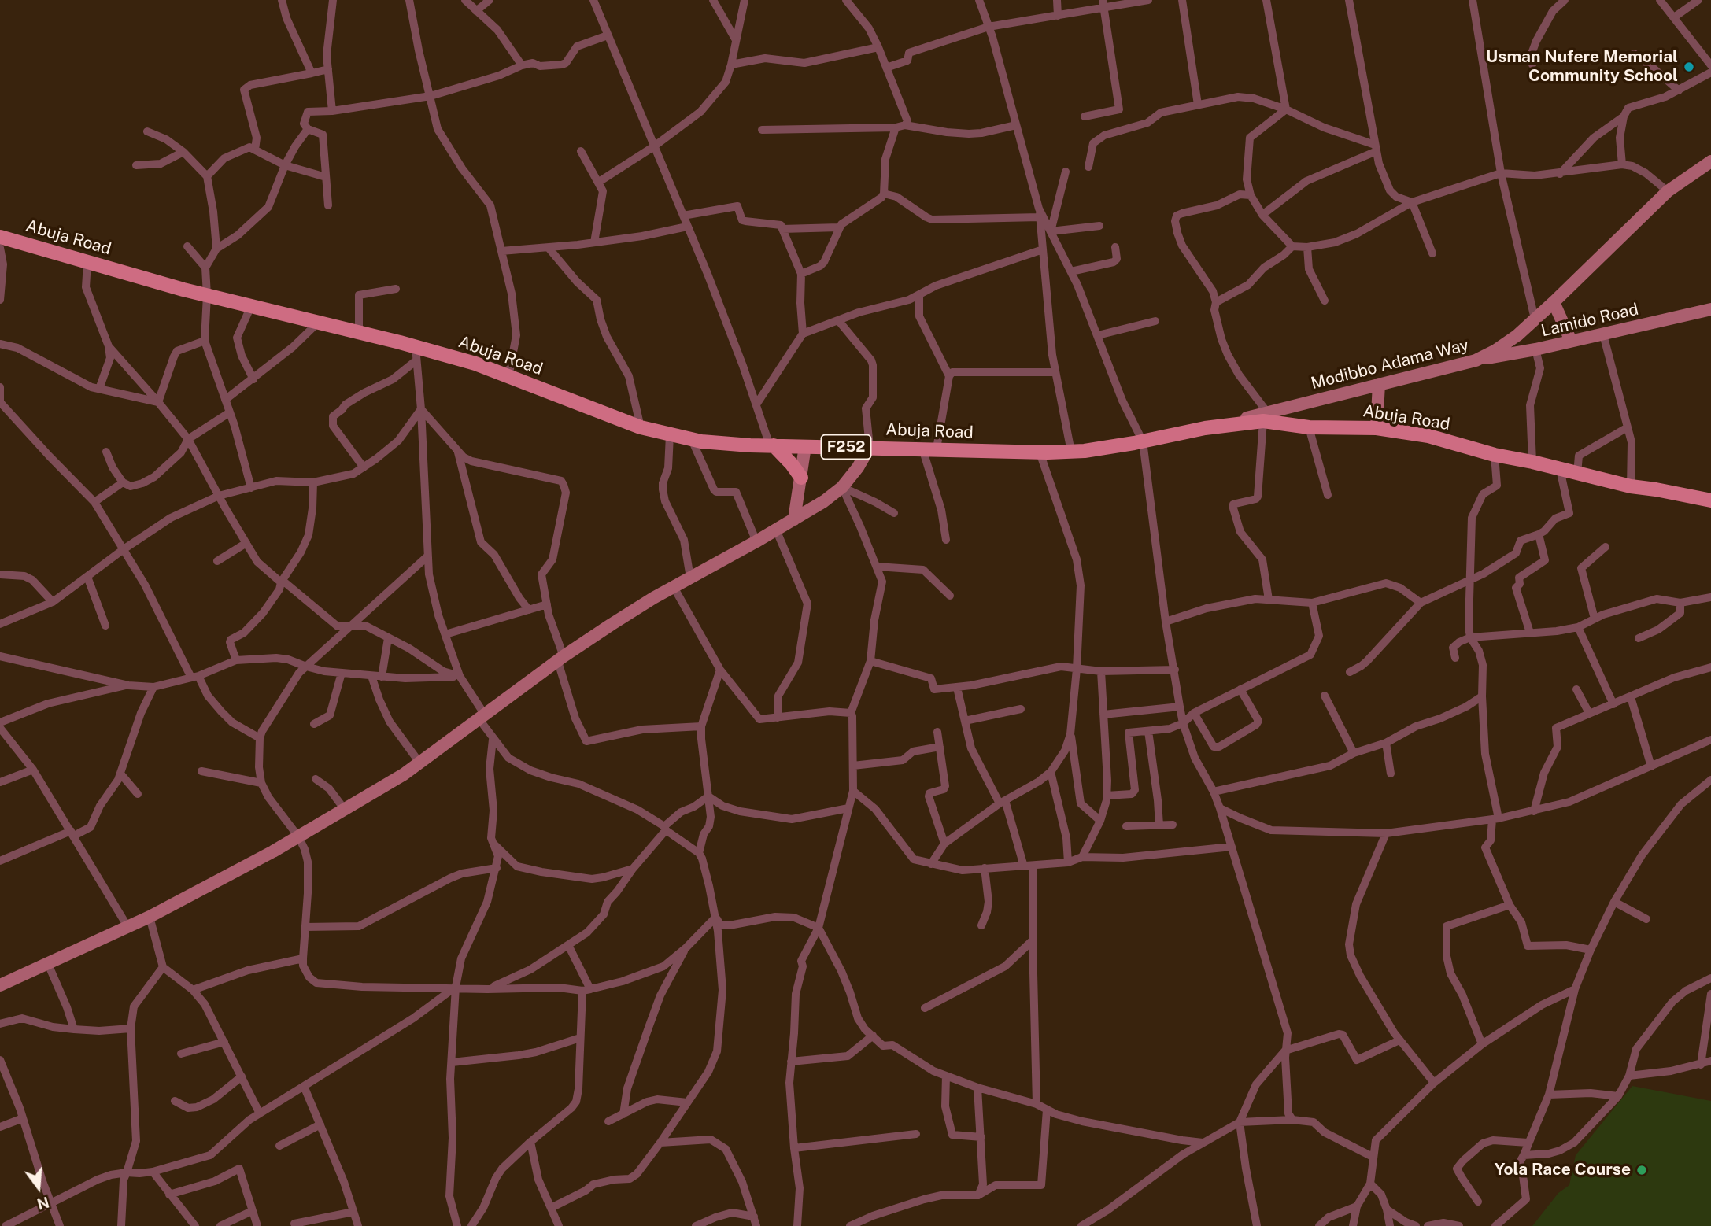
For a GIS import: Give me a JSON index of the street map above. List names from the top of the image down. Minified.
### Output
{"streets":{"main road":["Abuja Road","F252"],"street":["Lamido Road","Modibbo Adama Way"]},"crossings":[["Abuja Road","Modibbo Adama Way"],["Lamido Road","Modibbo Adama Way"]],"places":["Usman Nufere Memorial Community School","Yola Race Course"],"north":"bottom"}
